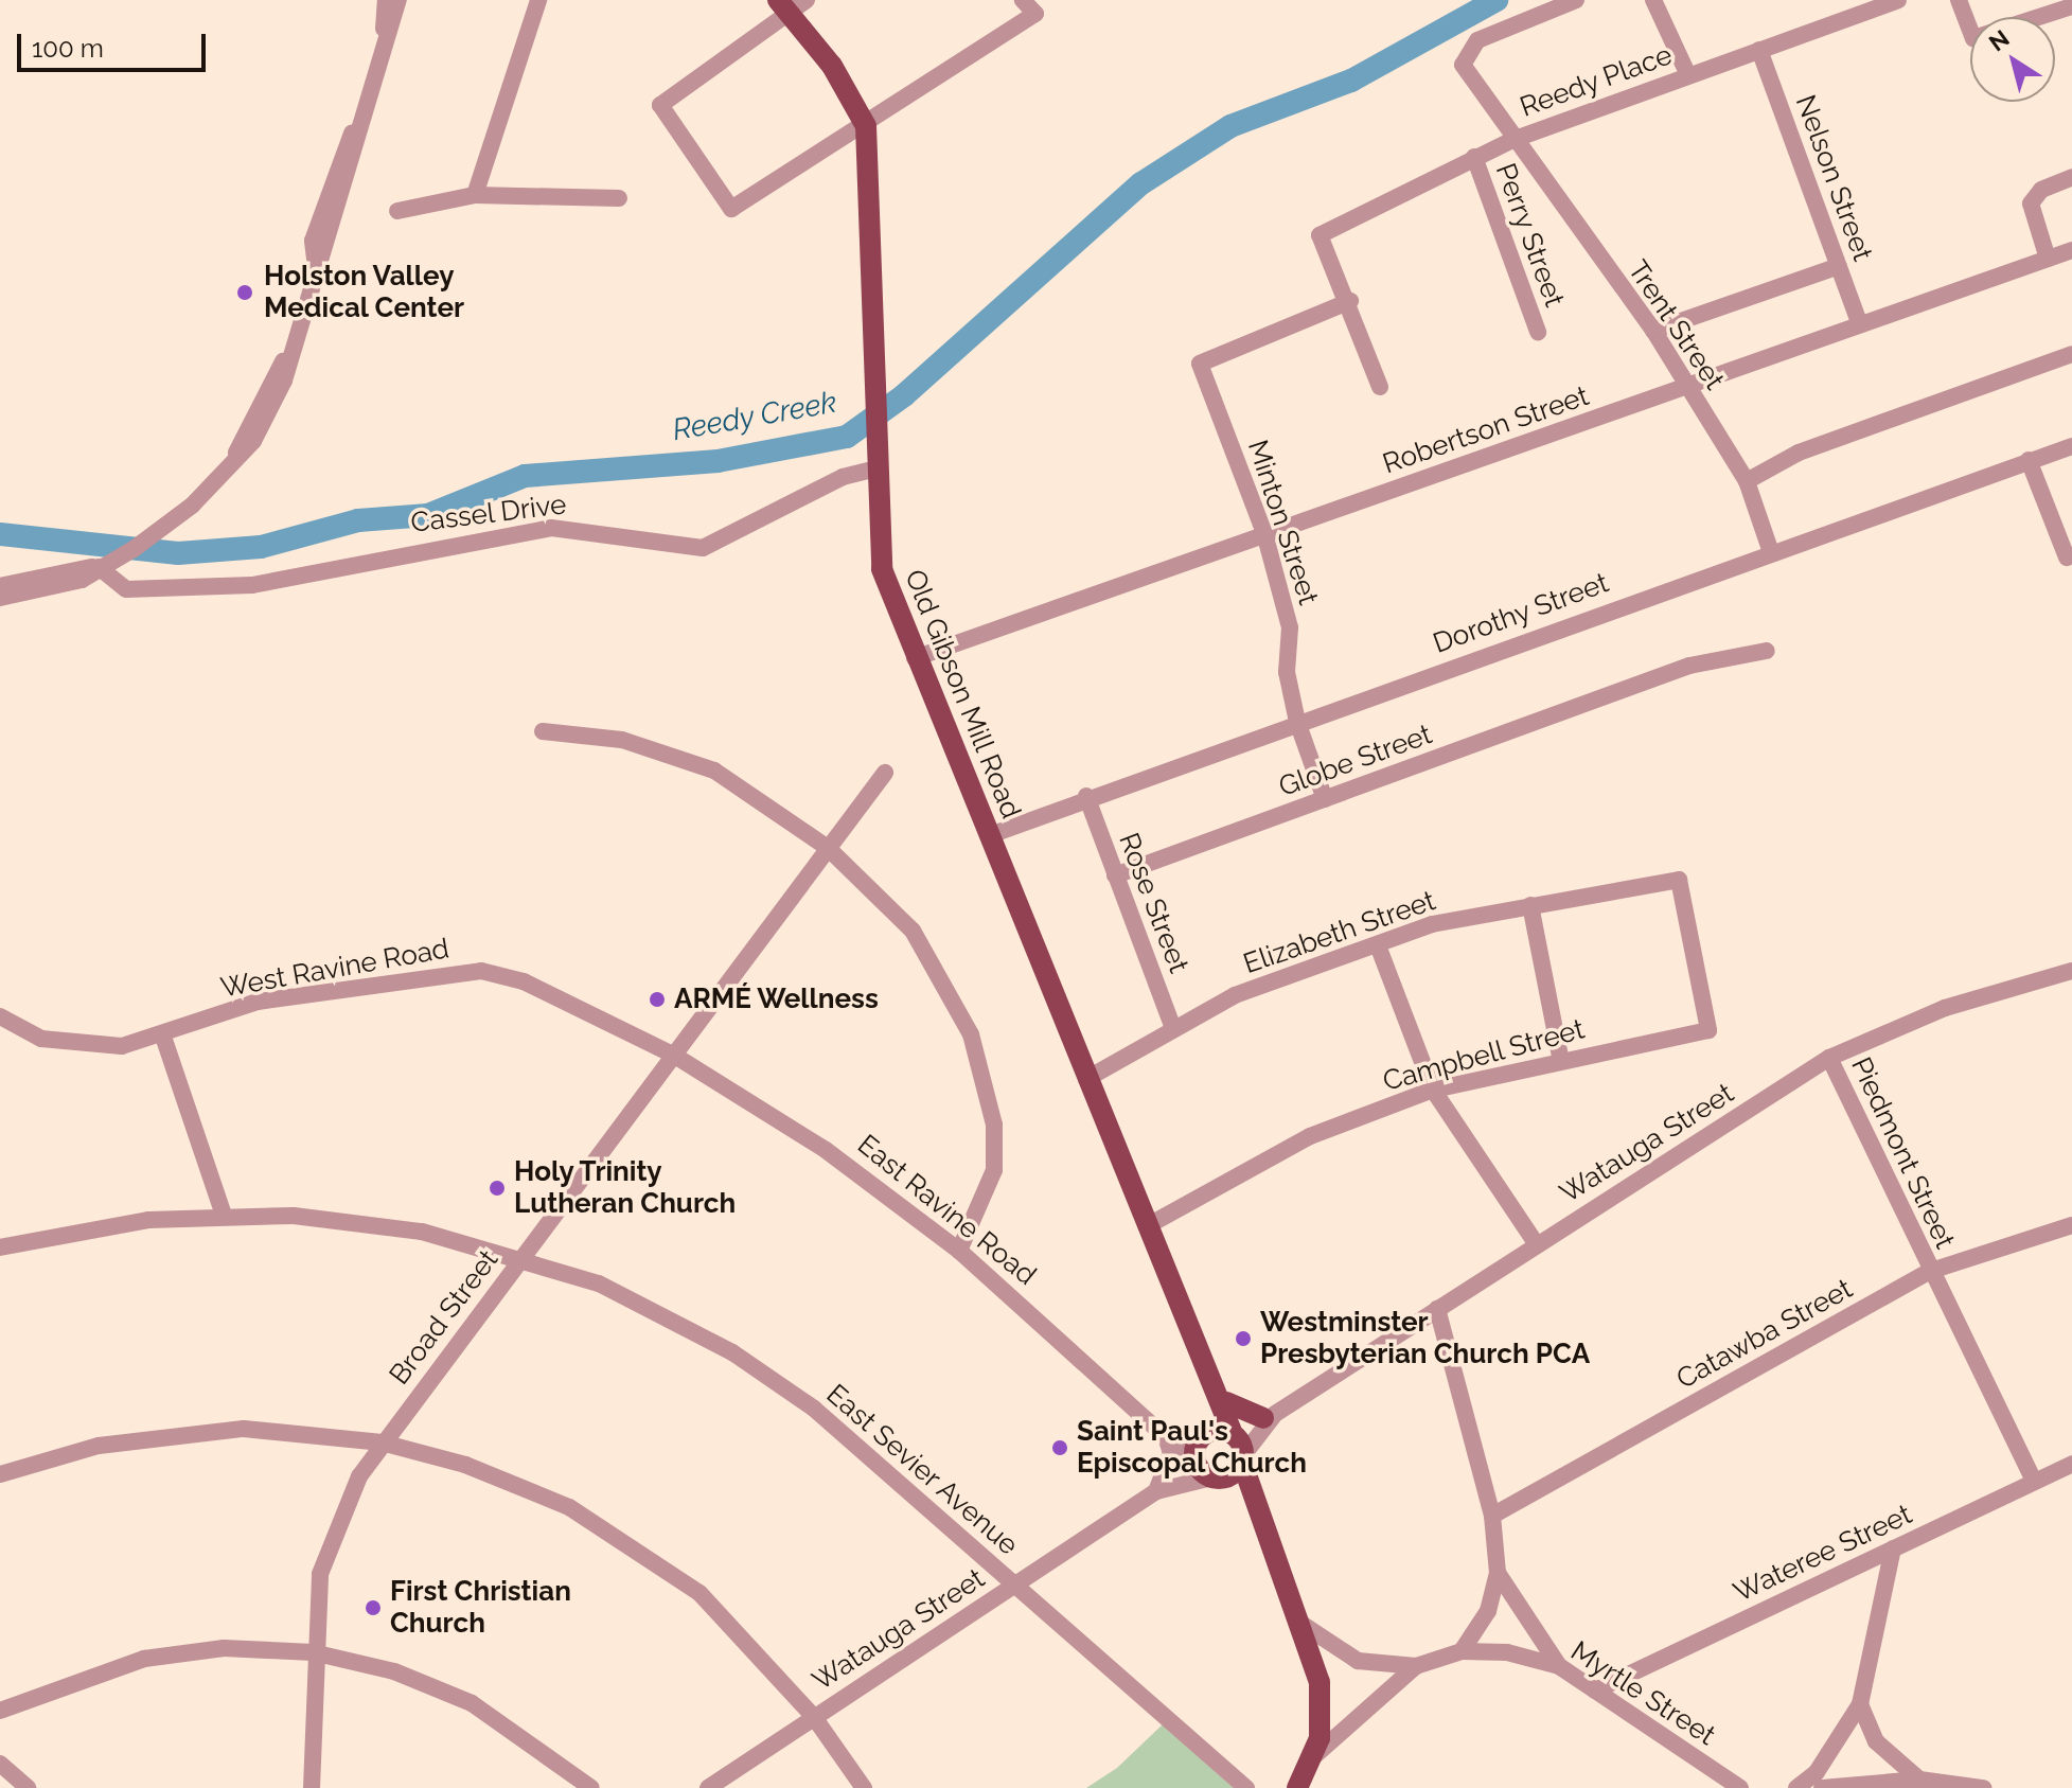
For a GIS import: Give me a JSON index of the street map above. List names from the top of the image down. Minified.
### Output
{"streets":{"main road":["Old Gibson Mill Road"],"street":["Reedy Place","Nelson Street","Perry Street","Trent Street","Robertson Street","Cassel Drive","Minton Street","Dorothy Street","Globe Street","Rose Street","Elizabeth Street","West Ravine Road","Campbell Street","Watauga Street","Piedmont Street","East Ravine Road","Broad Street","Catawba Street","East Sevier Avenue","Wateree Street","Myrtle Street"]},"crossings":[["Reedy Place","Nelson Street"],["Reedy Place","Perry Street"],["Reedy Place","Trent Street"],["Reedy Place","Minton Street"],["Nelson Street","Robertson Street"],["Trent Street","Robertson Street"],["Trent Street","Dorothy Street"],["Robertson Street","Minton Street"],["Robertson Street","Old Gibson Mill Road"],["Cassel Drive","Old Gibson Mill Road"],["Minton Street","Dorothy Street"],["Minton Street","Globe Street"],["Dorothy Street","Old Gibson Mill Road"],["Dorothy Street","Rose Street"],["Old Gibson Mill Road","Elizabeth Street"],["Old Gibson Mill Road","Campbell Street"],["Old Gibson Mill Road","Watauga Street"],["Globe Street","Rose Street"],["Rose Street","Elizabeth Street"],["Elizabeth Street","Campbell Street"],["West Ravine Road","East Ravine Road"],["West Ravine Road","Broad Street"],["Watauga Street","Piedmont Street"],["Watauga Street","East Sevier Avenue"],["Piedmont Street","Catawba Street"],["Piedmont Street","Wateree Street"],["East Ravine Road","Broad Street"],["Broad Street","East Sevier Avenue"],["Wateree Street","Myrtle Street"]],"water":["Reedy Creek"],"places":["Holston Valley Medical Center","ARMÉ Wellness","Holy Trinity Lutheran Church","Westminster Presbyterian Church PCA","Saint Paul's Episcopal Church","First Christian Church"],"scale_bar":"100 m","north":"top left"}
